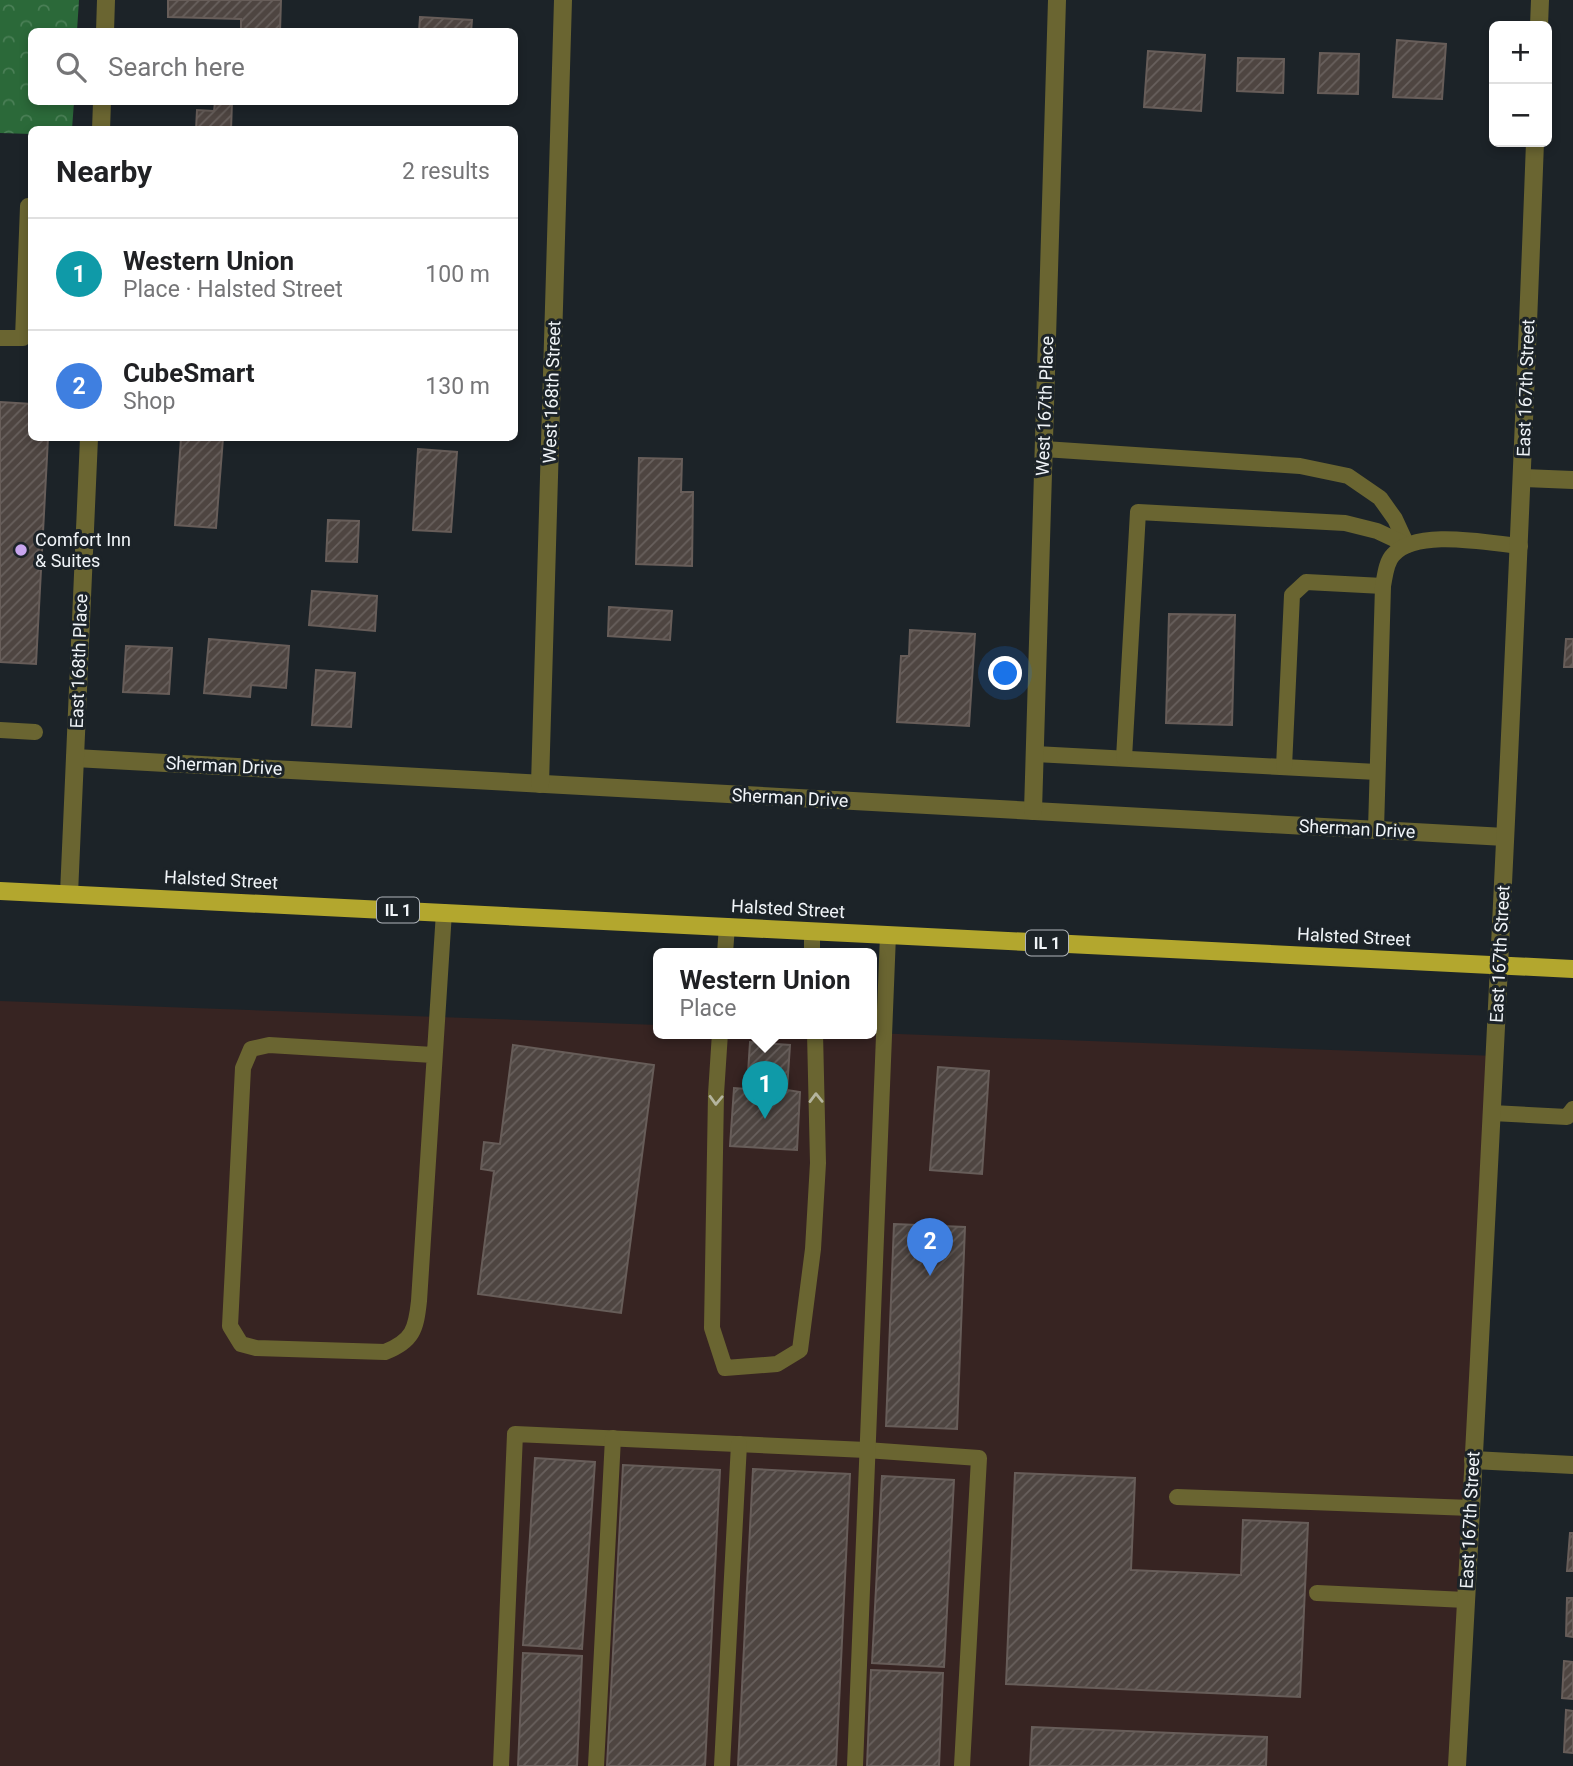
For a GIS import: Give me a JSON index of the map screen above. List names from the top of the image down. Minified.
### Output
{"streets":{"main road":["Halsted Street","IL 1"],"street":["East 167th Street","West 168th Street","West 167th Place","East 168th Place","Sherman Drive"]},"crossings":[["East 167th Street","Sherman Drive"],["East 167th Street","Halsted Street"],["West 168th Street","Sherman Drive"],["West 167th Place","Sherman Drive"],["East 168th Place","Sherman Drive"],["East 168th Place","Halsted Street"]],"places":["Comfort Inn & Suites"],"page":{"map_buttons":["+","−"],"search":"Search here","heading":["Nearby","2 results"],"list":[{"mark":"1","name":"Western Union","note":"Place · Halsted Street","value":"100 m"},{"mark":"2","name":"CubeSmart","note":"Shop","value":"130 m"}],"popup":["Western Union","Place"],"pins":["1","2"]}}
